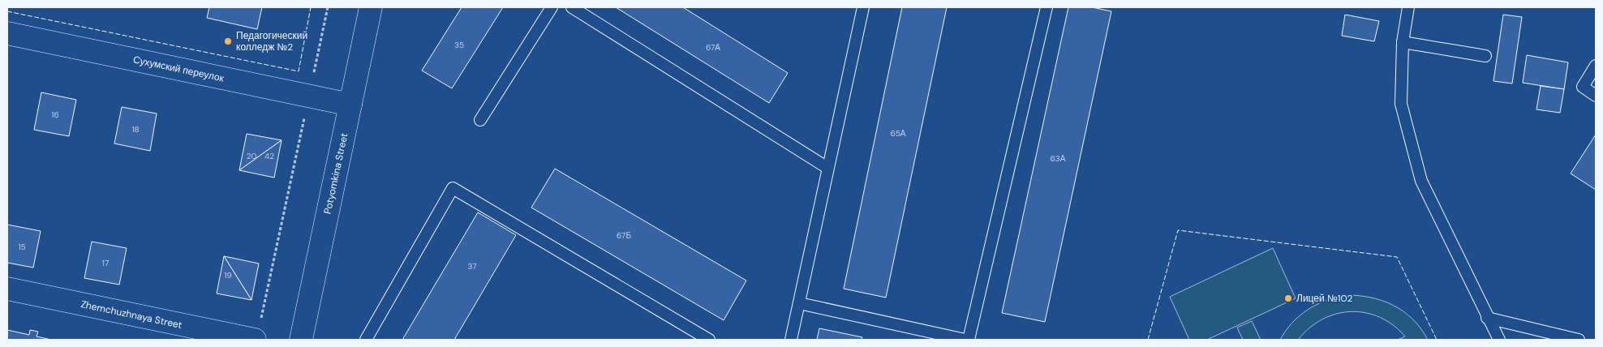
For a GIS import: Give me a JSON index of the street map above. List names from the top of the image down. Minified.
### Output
{"streets":{"street":["Сухумский переулок","Potyomkina Street","Zhemchuzhnaya Street"]},"crossings":[["Сухумский переулок","Potyomkina Street"]],"places":["Педагогический колледж №2","Лицей №102"],"house_numbers":["35","67А","16","18","65А","20","42","63А","67Б","15","17","37","19"]}
